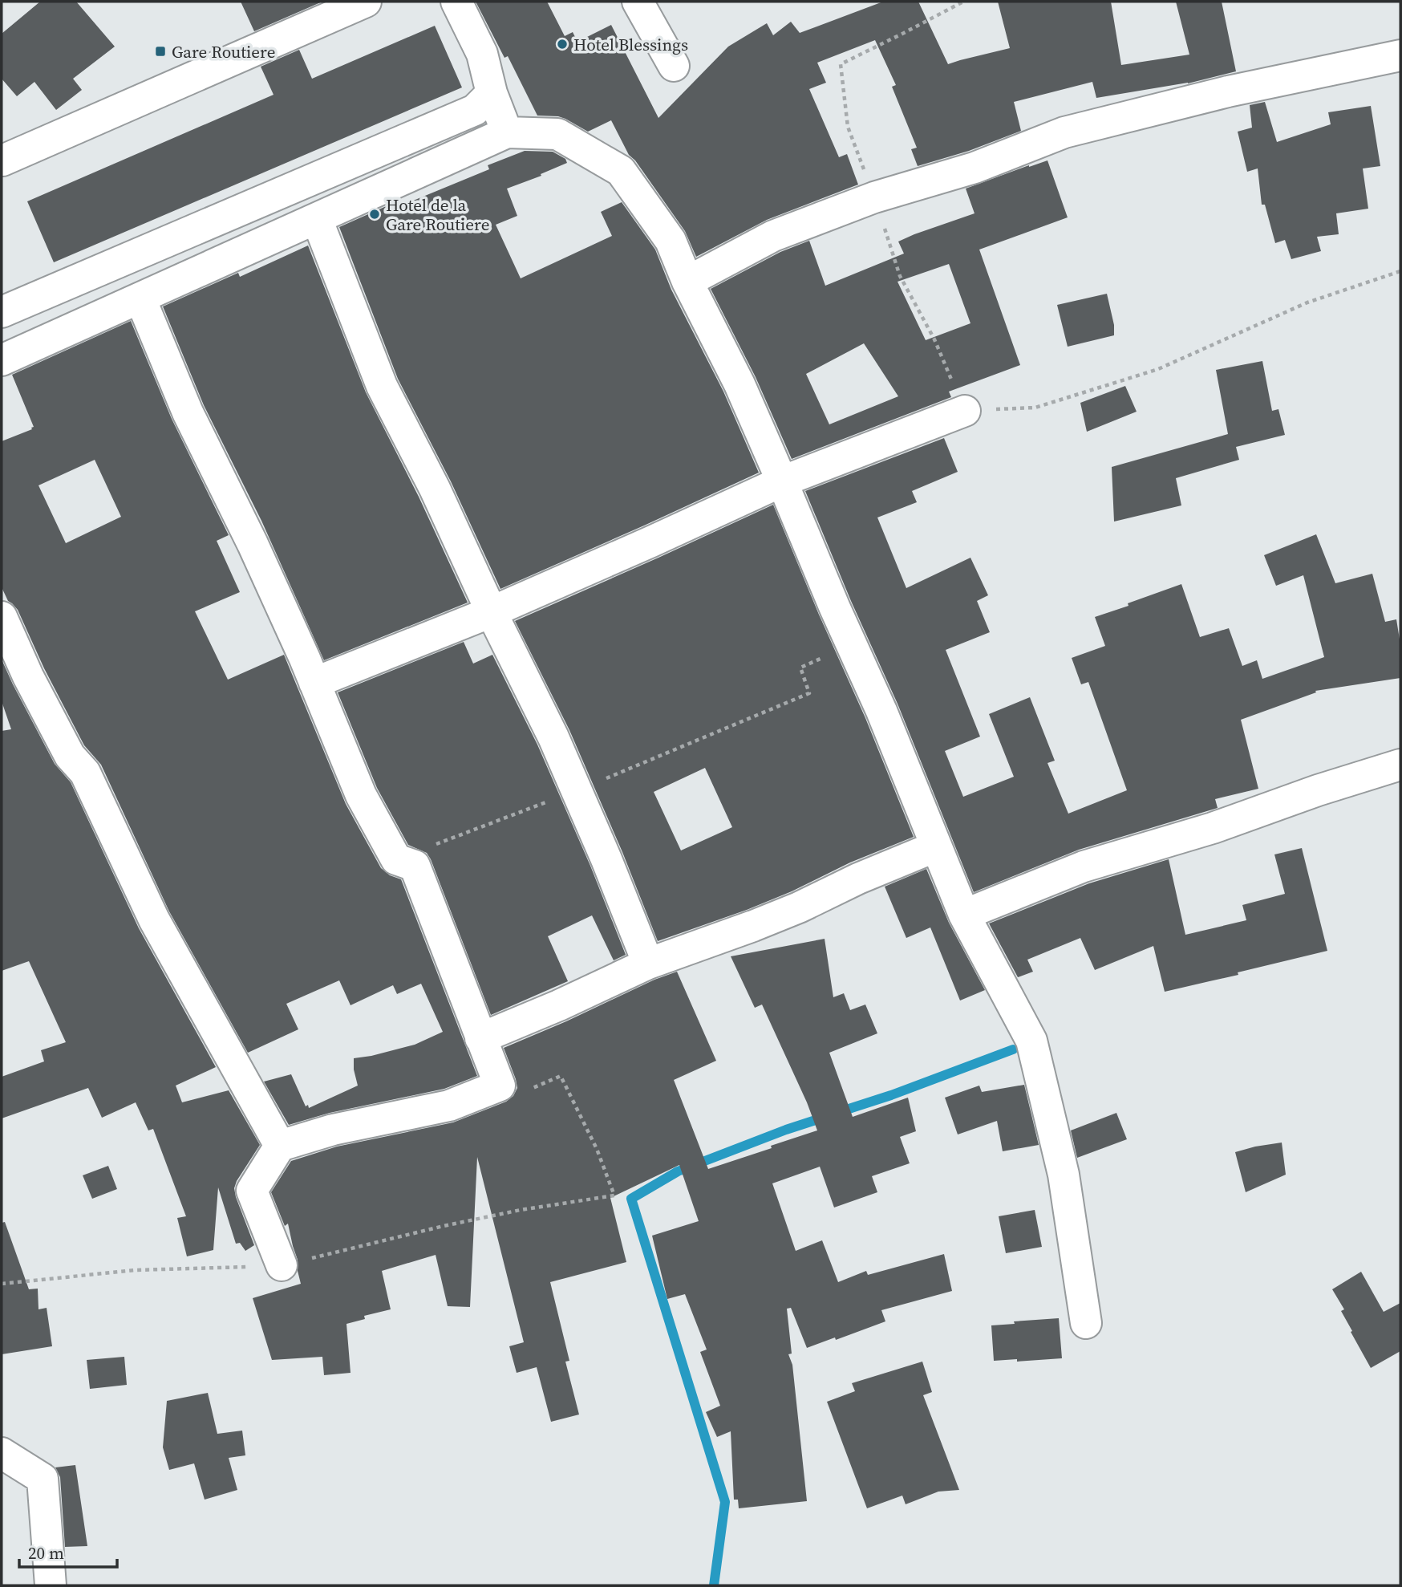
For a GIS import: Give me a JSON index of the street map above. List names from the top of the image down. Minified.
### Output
{"places":{"other":["Hotel Blessings","Hotel de la Gare Routiere"],"transit":["Gare Routiere"]},"scale_bar":"20 m"}
